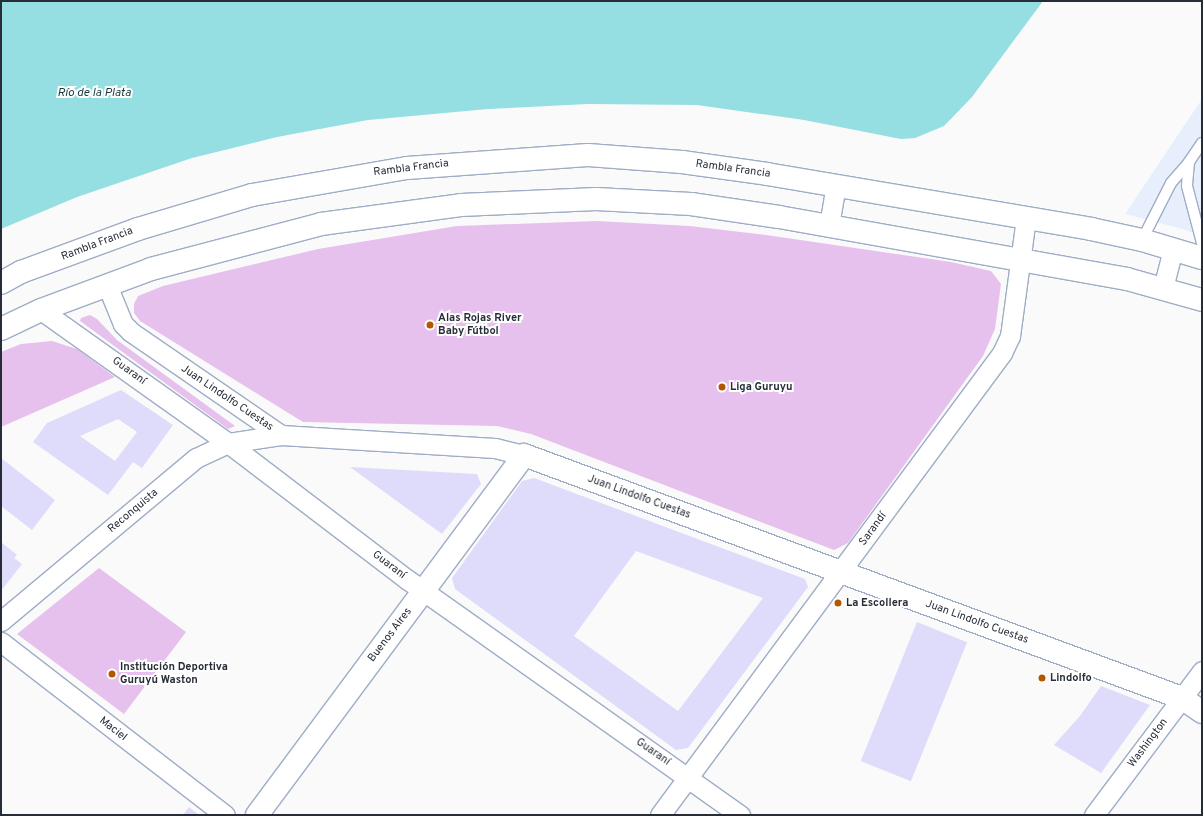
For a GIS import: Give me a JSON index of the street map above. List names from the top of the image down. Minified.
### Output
{"streets":{"main road":["Rambla Francia","Juan Lindolfo Cuestas","Buenos Aires"],"street":["Guaraní","Reconquista","Sarandí","Maciel","Washington"]},"crossings":[["Rambla Francia","Sarandí"],["Guaraní","Reconquista"],["Guaraní","Sarandí"],["Guaraní","Buenos Aires"],["Juan Lindolfo Cuestas","Reconquista"],["Juan Lindolfo Cuestas","Sarandí"],["Juan Lindolfo Cuestas","Buenos Aires"],["Juan Lindolfo Cuestas","Washington"]],"water":["Río de la Plata"],"places":["Alas Rojas River Baby Fútbol","Liga Guruyu","La Escollera","Institución Deportiva Guruyú Waston","Lindolfo"]}
